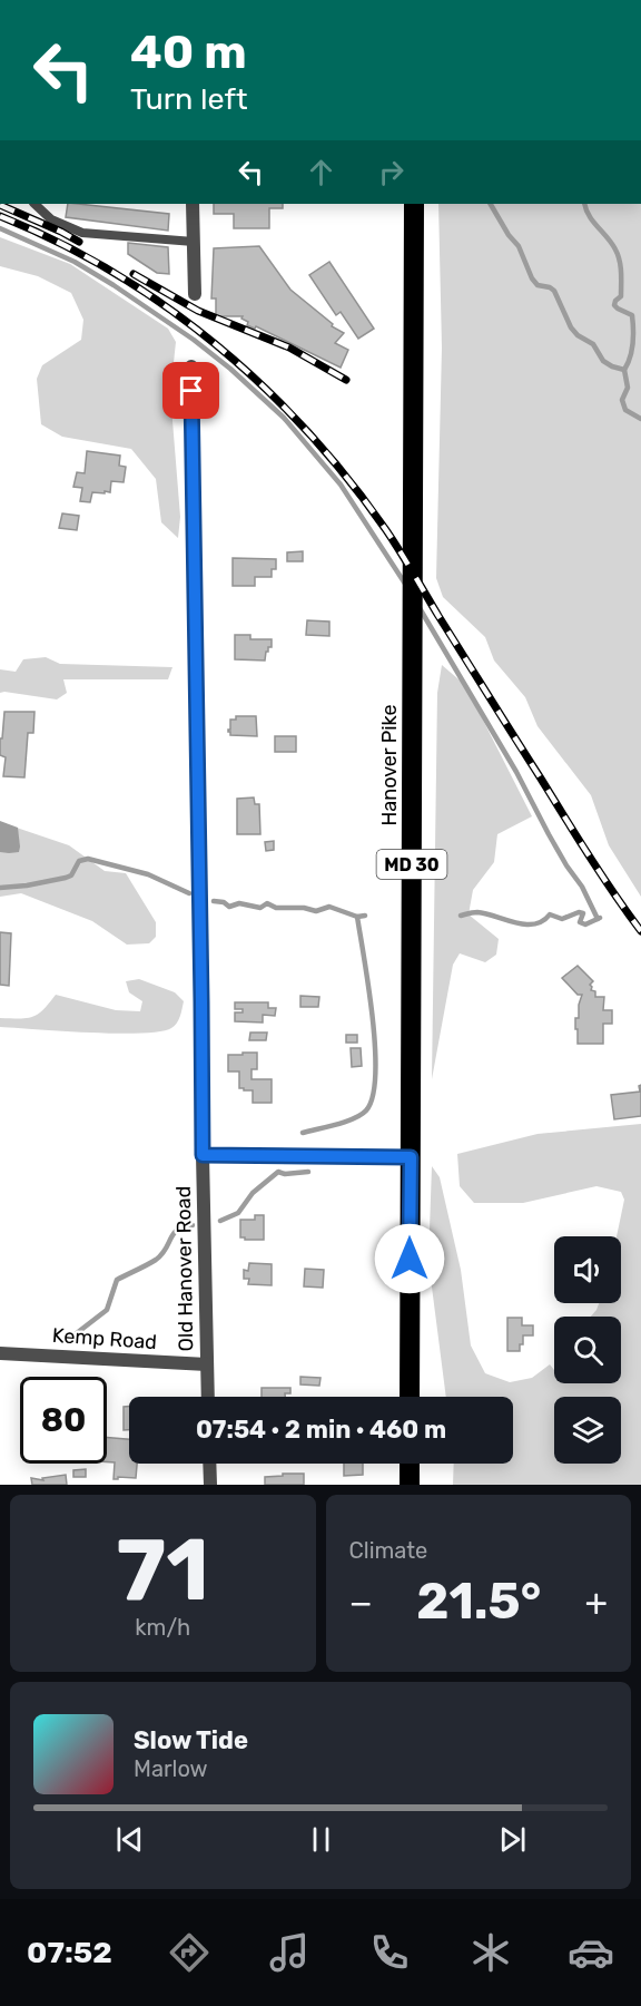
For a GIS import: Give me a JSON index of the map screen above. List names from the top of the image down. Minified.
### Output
{"streets":{"highway":["Hanover Pike","MD 30"],"street":["Old Hanover Road","Kemp Road"]},"crossings":[["Old Hanover Road","Kemp Road"]],"page":{"turn":["40 m","Turn left"],"limit":"80","trip":"07:54 · 2 min · 460 m","tile":[["71","km/h"],"Climate"],"heat":["−","21.5°","+"],"song":["Slow Tide","Marlow"],"tabs":"07:52"}}
